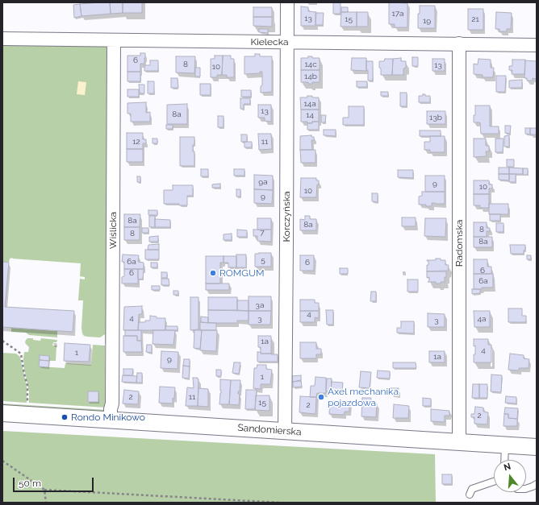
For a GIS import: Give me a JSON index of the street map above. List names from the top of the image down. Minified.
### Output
{"streets":{"street":["Kielecka","Korczyńska","Wiślicka","Radomska","Sandomierska"]},"crossings":[["Kielecka","Korczyńska"],["Kielecka","Wiślicka"],["Kielecka","Radomska"],["Korczyńska","Sandomierska"],["Wiślicka","Sandomierska"],["Radomska","Sandomierska"]],"places":["ROMGUM","Axel mechanika pojazdowa","Rondo Minikowo"],"house_numbers":["17a","13","15","21","19","6","8","14c","13","10","14b","14a","13","8a","14","13b","12","11","9a","9","10","10","9","8a","8a","8","7","8","8a","5","6a","6","6","6","6a","3a","4","4","3","4a","3","1a","4","1","1a","9","1","2","11","15","2","2"],"scale_bar":"50 m","north":"top"}
